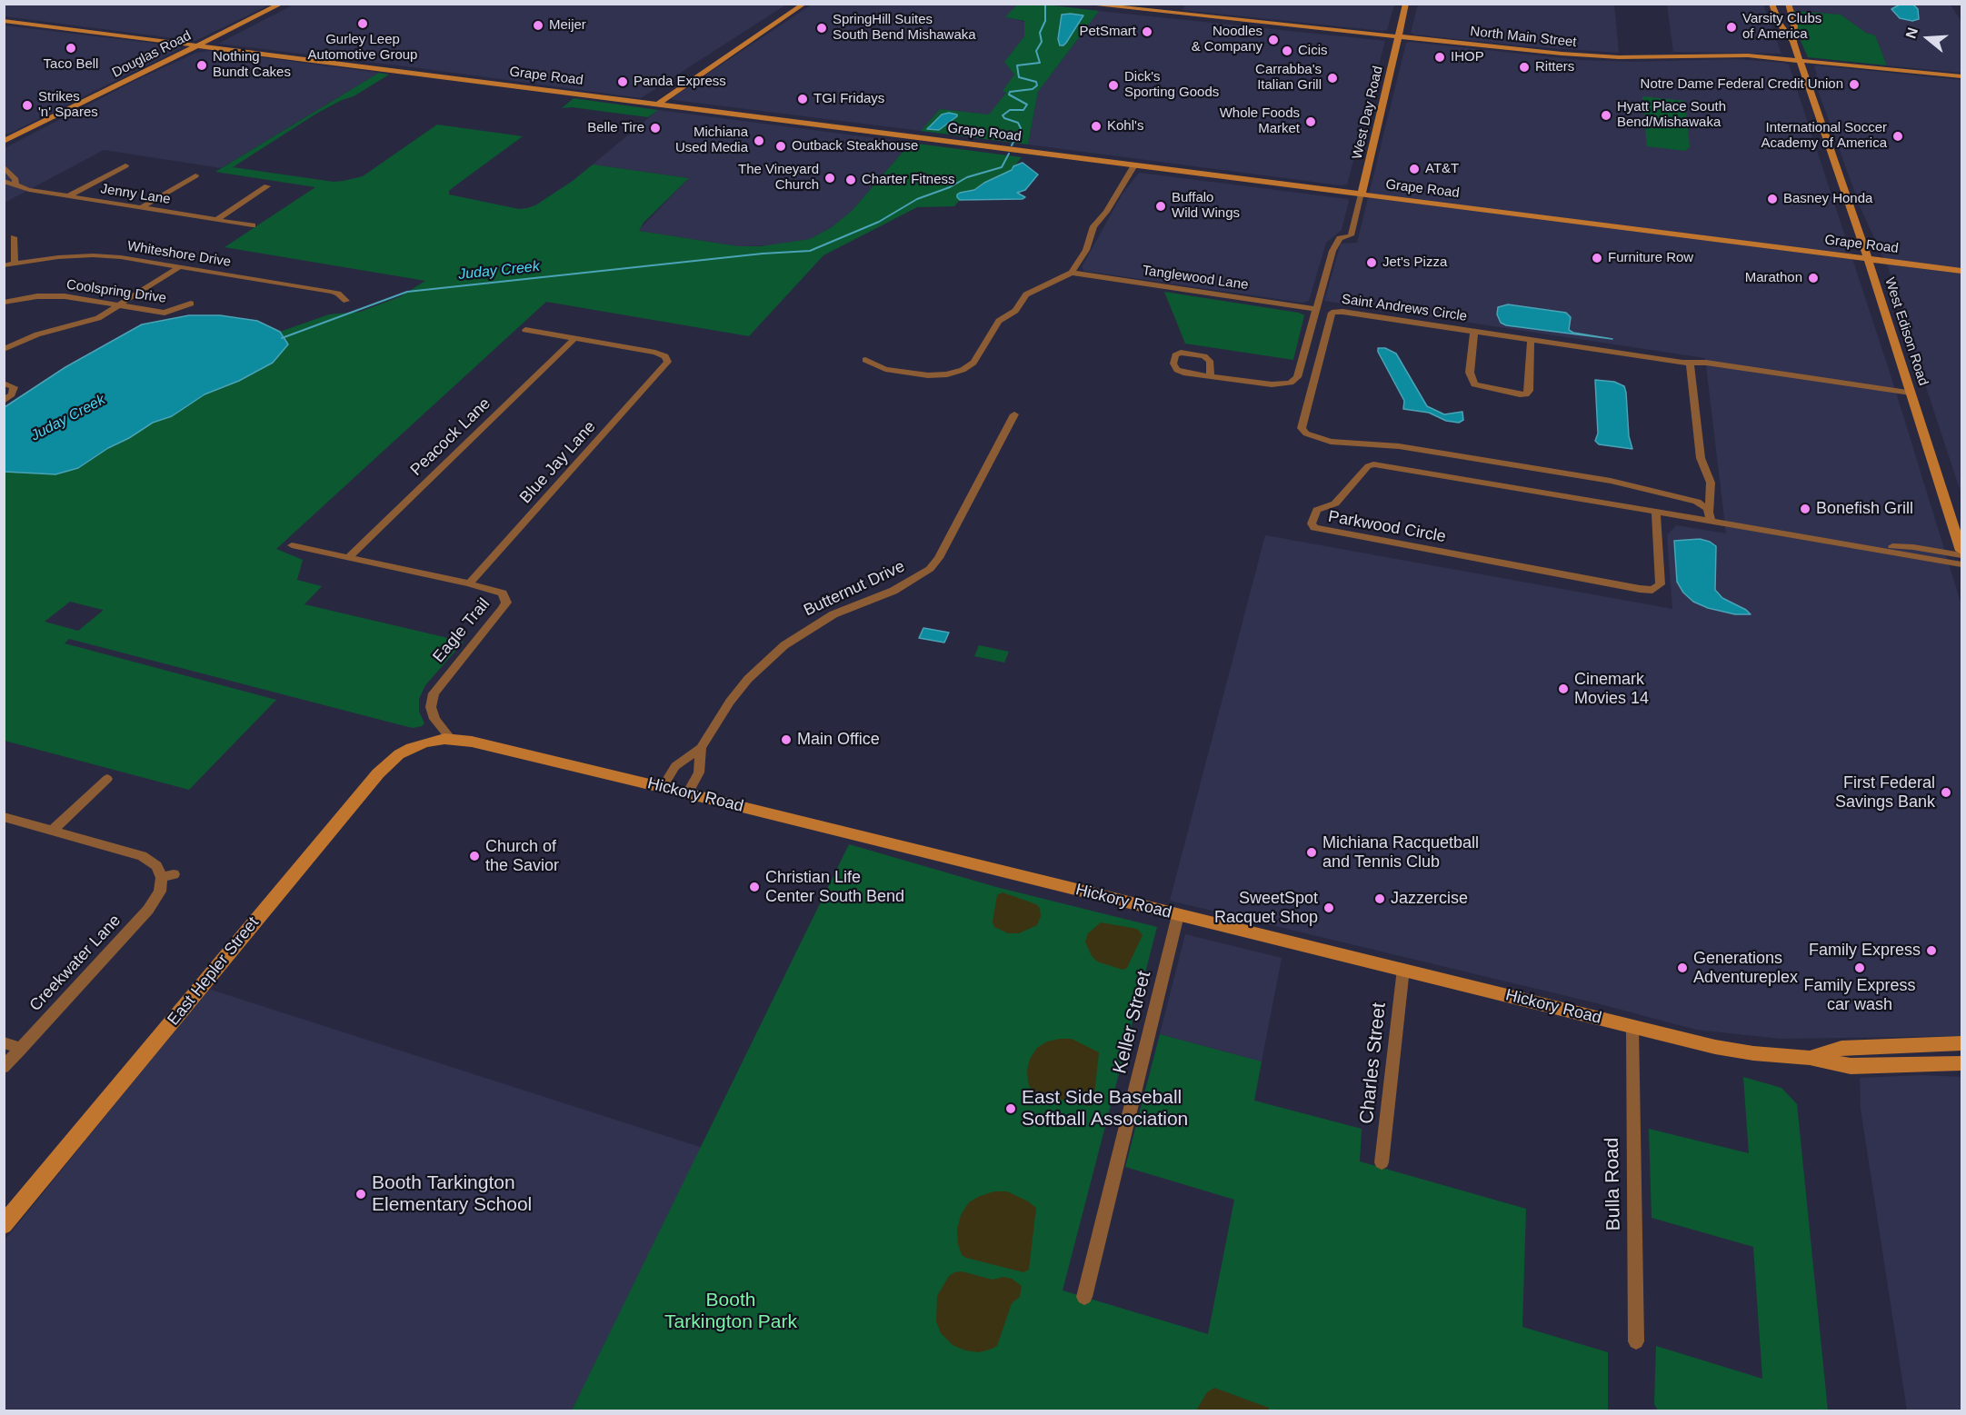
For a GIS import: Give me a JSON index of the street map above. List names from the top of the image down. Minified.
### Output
{"streets":{"main road":["North Main Street","Douglas Road","Grape Road","West Day Road","West Edison Road","Hickory Road","East Hepler Street"],"street":["Jenny Lane","Whiteshore Drive","Tanglewood Lane","Coolspring Drive","Saint Andrews Circle","Peacock Lane","Blue Jay Lane","Parkwood Circle","Butternut Drive","Eagle Trail","Creekwater Lane","Keller Street","Charles Street","Bulla Road"]},"crossings":[["North Main Street","West Day Road"],["North Main Street","West Edison Road"],["Douglas Road","Grape Road"],["Grape Road","West Day Road"],["Grape Road","West Edison Road"],["Saint Andrews Circle","West Edison Road"],["Saint Andrews Circle","Parkwood Circle"],["West Edison Road","Parkwood Circle"],["Peacock Lane","Blue Jay Lane"],["Peacock Lane","Eagle Trail"],["Blue Jay Lane","Eagle Trail"],["Butternut Drive","Hickory Road"],["Eagle Trail","Hickory Road"],["Eagle Trail","East Hepler Street"],["Hickory Road","East Hepler Street"],["Hickory Road","Keller Street"],["Hickory Road","Charles Street"],["Hickory Road","Bulla Road"]],"water":["Juday Creek"],"parks":["Booth Tarkington Park"],"places":["Gurley Leep Automotive Group","Meijer","Varsity Clubs of America","SpringHill Suites South Bend Mishawaka","PetSmart","Noodles & Company","Taco Bell","Cicis","IHOP","Nothing Bundt Cakes","Ritters","Carrabba's Italian Grill","Panda Express","Notre Dame Federal Credit Union","Dick's Sporting Goods","TGI Fridays","Strikes 'n' Spares","Hyatt Place South Bend/Mishawaka","Whole Foods Market","Kohl's","Belle Tire","International Soccer Academy of America","Michiana Used Media","Outback Steakhouse","AT&T","The Vineyard Church","Charter Fitness","Basney Honda","Buffalo Wild Wings","Furniture Row","Jet's Pizza","Marathon","Bonefish Grill","Cinemark Movies 14","Main Office","First Federal Savings Bank","Michiana Racquetball and Tennis Club","Church of the Savior","Christian Life Center South Bend","Jazzercise","SweetSpot Racquet Shop","Family Express","Generations Adventureplex","Family Express car wash","East Side Baseball Softball Association","Booth Tarkington Elementary School"],"north":"left"}
